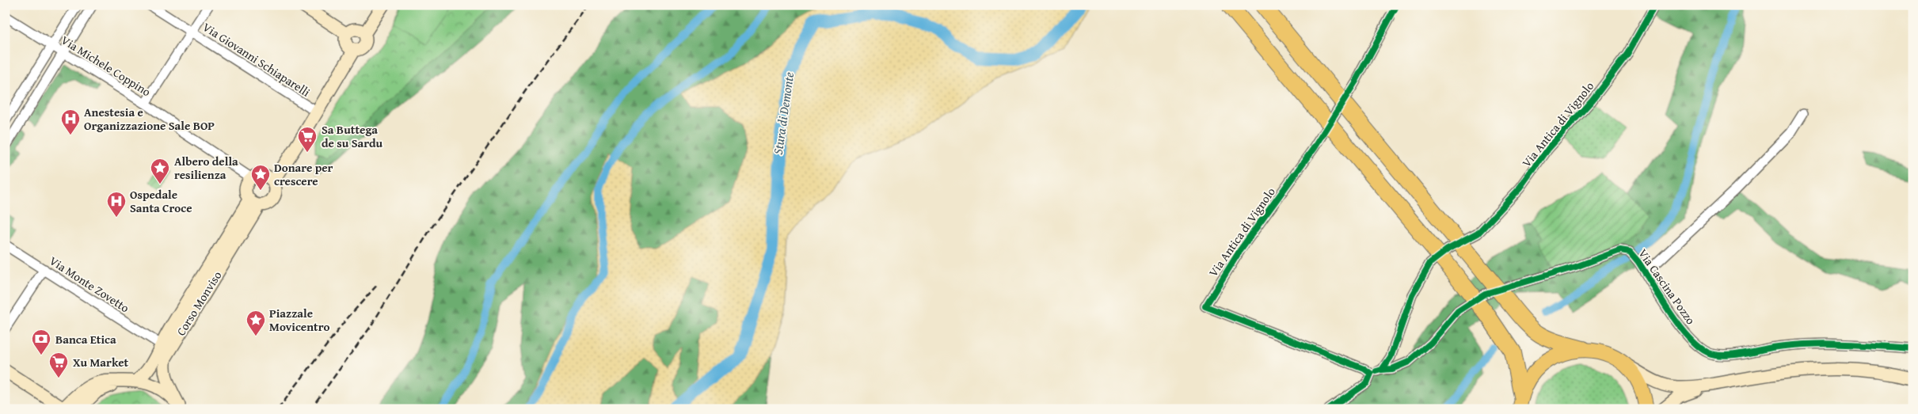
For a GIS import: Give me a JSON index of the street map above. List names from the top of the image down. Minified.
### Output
{"streets":{"main road":["Corso Monviso"],"street":["Via Giovanni Schiaparelli","Via Michele Coppino","Via Antica di Vignolo","Via Monte Zovetto","Via Cascina Pozzo"]},"crossings":[["Via Michele Coppino","Corso Monviso"],["Via Antica di Vignolo","Via Cascina Pozzo"],["Via Monte Zovetto","Corso Monviso"]],"water":["Stura di Demonte"],"places":{"hospital":["Anestesia e Organizzazione Sale BOP","Ospedale Santa Croce"],"supermarket":["Sa Buttega de su Sardu","Xu Market"],"place":["Albero della resilienza","Donare per crescere","Piazzale Movicentro"],"bank":["Banca Etica"]}}
